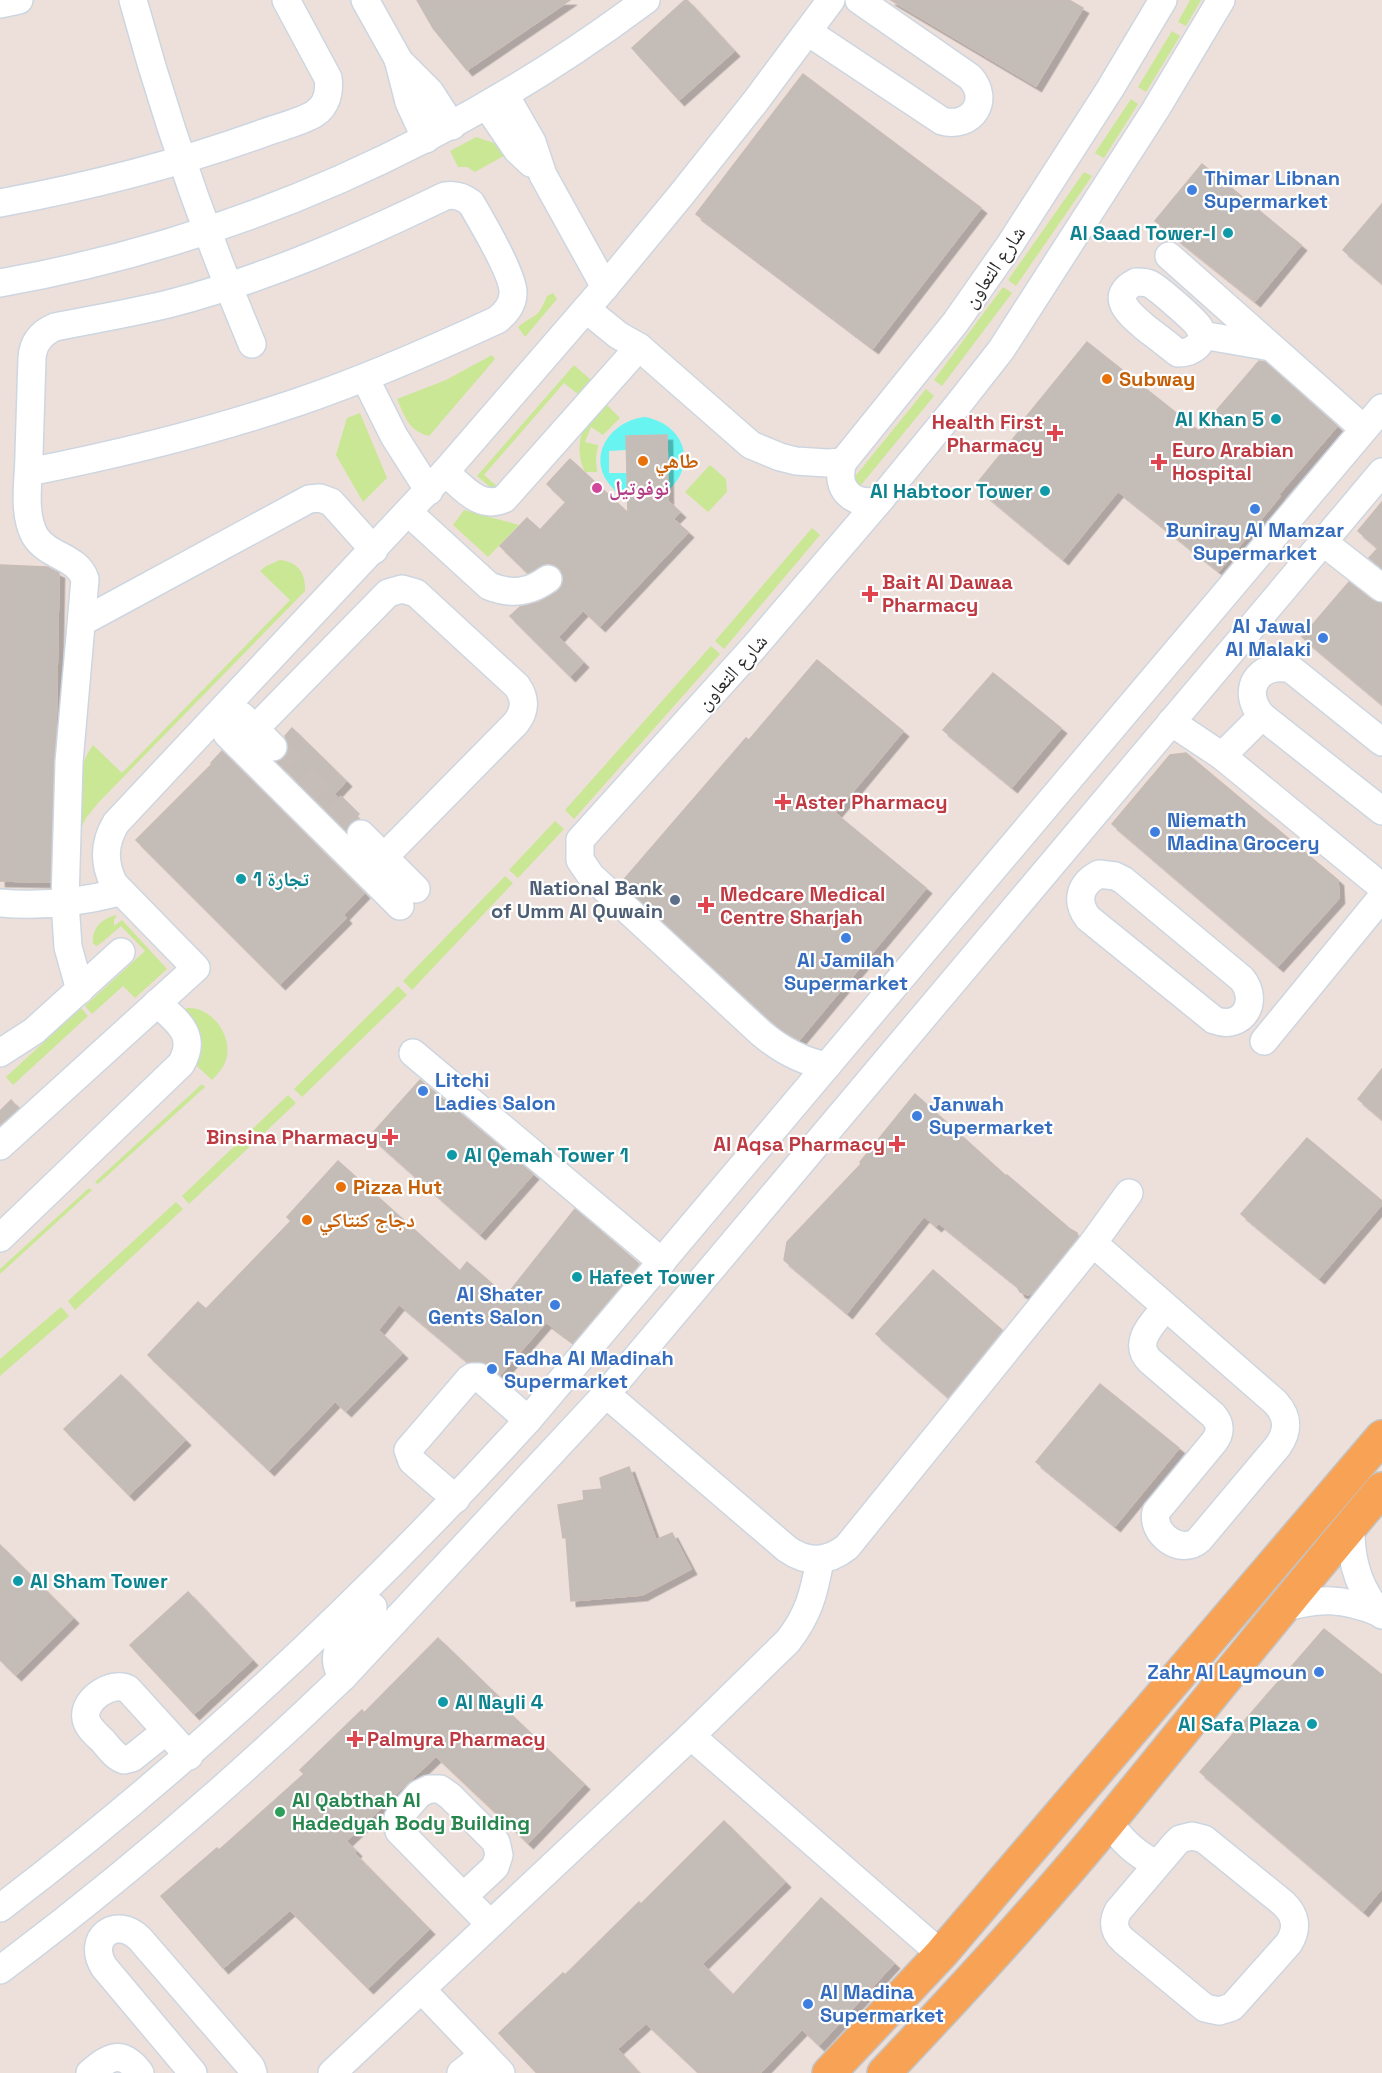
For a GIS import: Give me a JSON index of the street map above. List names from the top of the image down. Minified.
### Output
{"streets":{"street":["شارع التعاون"]},"places":{"other":["Thimar Libnan Supermarket","Al Saad Tower-I","Subway","Al Khan 5","طاهي","نوفوتيل","Al Habtoor Tower","Buniray Al Mamzar Supermarket","Al Jawal Al Malaki","Niemath Madina Grocery","تجارة 1","National Bank of Umm Al Quwain","Al Jamilah Supermarket","Litchi Ladies Salon","Janwah Supermarket","Al Qemah Tower 1","Pizza Hut","دجاج كنتاكي","Hafeet Tower","Al Shater Gents Salon","Fadha Al Madinah Supermarket","Al Sham Tower","Zahr Al Laymoun","Al Nayli 4","Al Safa Plaza","Al Qabthah Al Hadedyah Body Building","Al Madina Supermarket"],"health":["Health First Pharmacy","Euro Arabian Hospital","Bait Al Dawaa Pharmacy","Aster Pharmacy","Medcare Medical Centre Sharjah","Binsina Pharmacy","Al Aqsa Pharmacy","Palmyra Pharmacy"]}}
